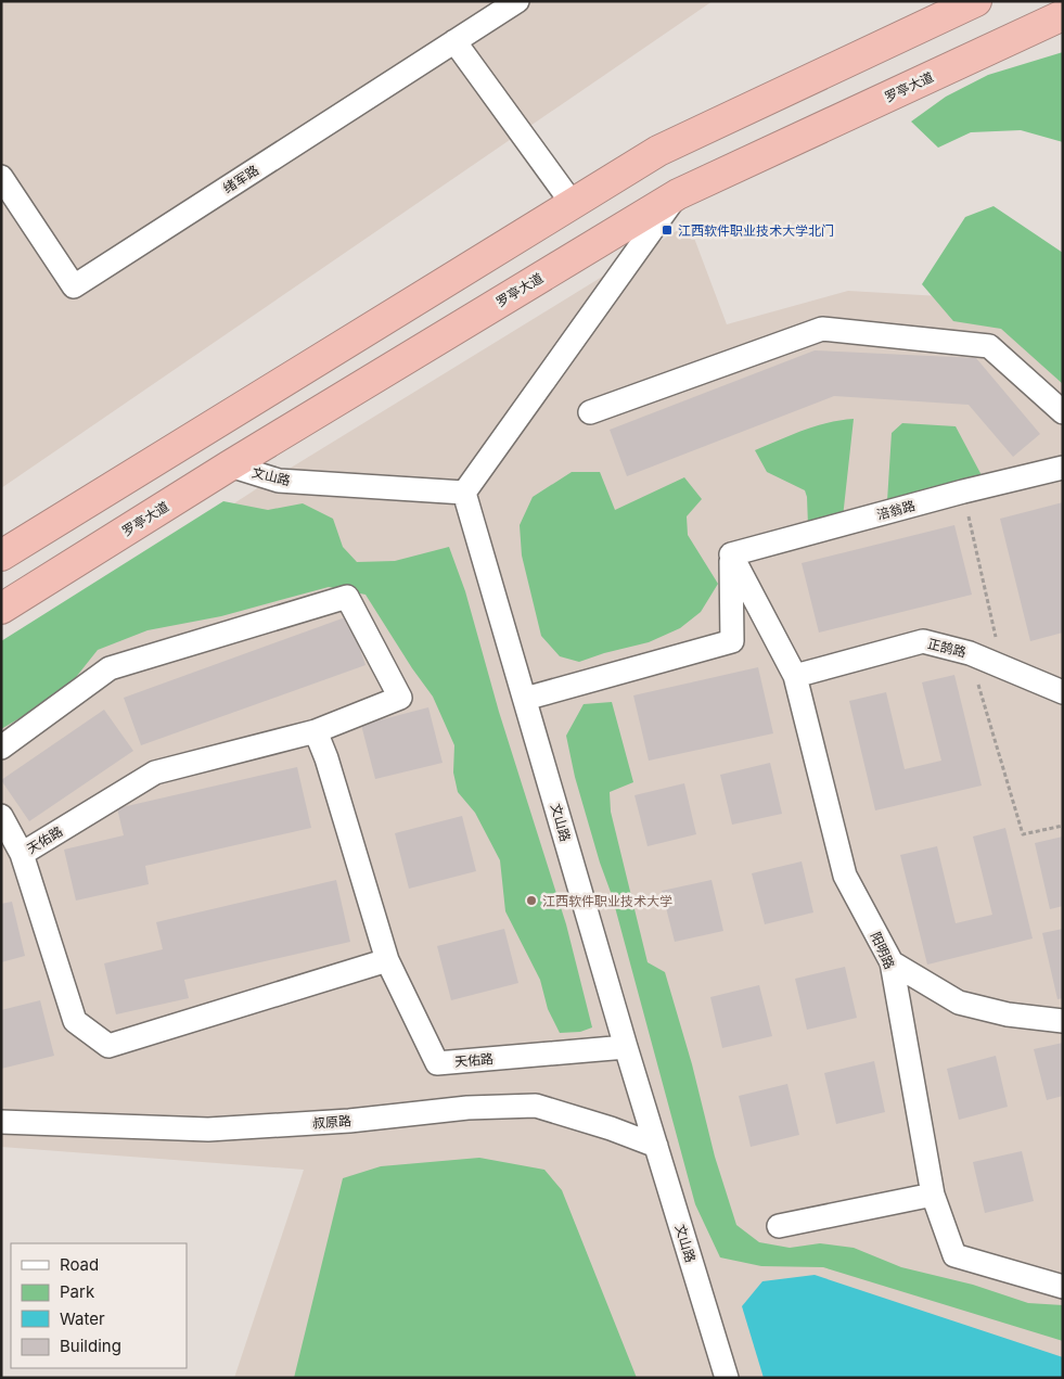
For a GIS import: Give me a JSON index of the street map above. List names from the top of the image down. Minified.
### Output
{"streets":{"highway":["罗亭大道"],"street":["绪军路","文山路","涪翁路","正鹄路","天佑路","阳明路","叔原路"]},"crossings":[["罗亭大道","文山路"],["文山路","天佑路"],["文山路","叔原路"],["涪翁路","阳明路"],["正鹄路","阳明路"]],"places":{"transit":["江西软件职业技术大学北门"],"other":["江西软件职业技术大学"]},"legend":["Road","Park","Water","Building"]}
